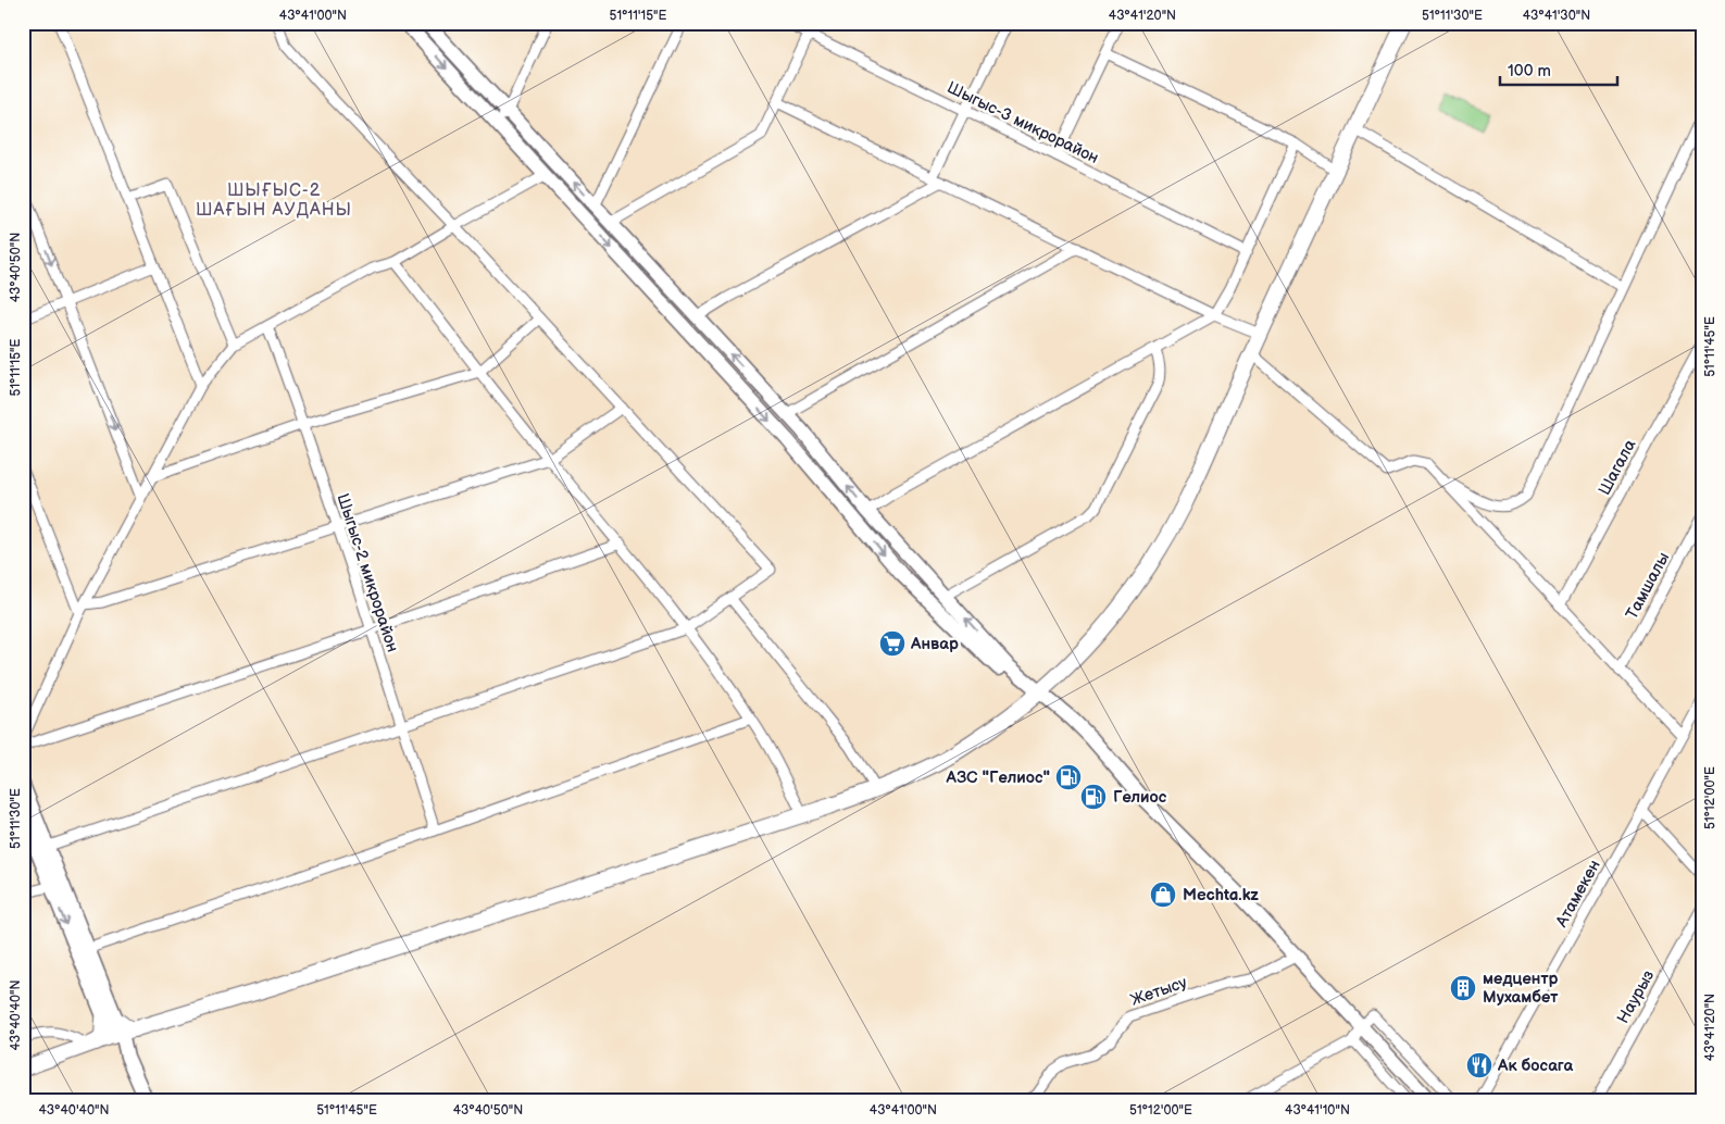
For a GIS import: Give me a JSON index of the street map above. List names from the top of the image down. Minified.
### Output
{"streets":{"street":["Шыгыс-3 микрорайон","Шагала","Шыгыс-2 микрорайон","Тамшалы","Атамекен","Жетысу","Наурыз"]},"districts":["ШЫҒЫС-2 ШАҒЫН АУДАНЫ"],"places":{"supermarket":["Анвар"],"fuel station":["АЗС \"Гелиос\"","Гелиос"],"shop":["Mechta.kz"],"building":["медцентр Мухамбет"],"restaurant":["Ак босага"]},"scale_bar":"100 m","coordinates":["43°41'00\"N","51°11'15\"E","43°41'20\"N","51°11'30\"E","43°41'30\"N","43°40'50\"N","51°11'45\"E","51°12'00\"E","43°40'40\"N","43°41'10\"N"]}
